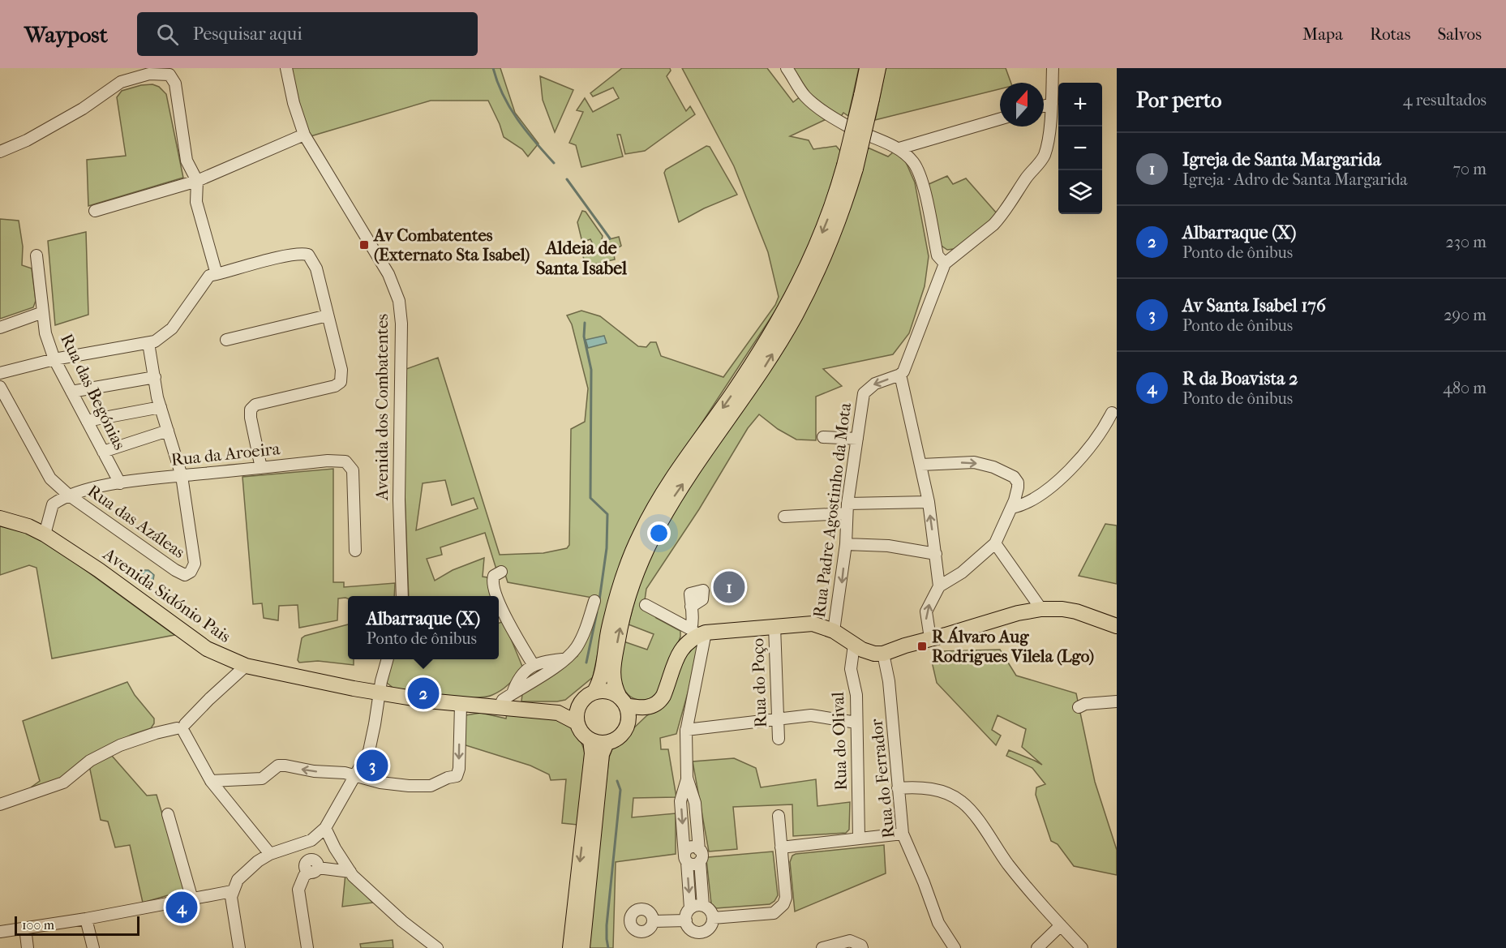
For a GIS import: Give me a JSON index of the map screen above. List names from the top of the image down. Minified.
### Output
{"streets":{"main road":["Avenida Sidónio Pais"],"street":["Rua das Begónias","Avenida dos Combatentes","Rua da Aroeira","Rua Padre Agostinho da Mota","Rua das Azáleas","Rua do Poço","Rua do Olival","Rua do Ferrador"]},"crossings":[["Rua das Begónias","Rua da Aroeira"],["Rua da Aroeira","Rua das Azáleas"],["Rua da Aroeira","Avenida Sidónio Pais"]],"districts":["Aldeia de Santa Isabel"],"places":{"transit":["Av Combatentes (Externato Sta Isabel)","R Álvaro Aug Rodrigues Vilela (Lgo)"]},"scale_bar":"100 m","north":"top","page":{"header":"Waypost","search":"Pesquisar aqui","nav":["Mapa","Rotas","Salvos"],"heading":["Por perto","4 resultados"],"map_buttons":["+","−"],"list":[{"mark":"1","name":"Igreja de Santa Margarida","note":"Igreja · Adro de Santa Margarida","value":"70 m"},{"mark":"2","name":"Albarraque (X)","note":"Ponto de ônibus","value":"230 m"},{"mark":"3","name":"Av Santa Isabel 176","note":"Ponto de ônibus","value":"290 m"},{"mark":"4","name":"R da Boavista 2","note":"Ponto de ônibus","value":"480 m"}],"pins":["1","2","3","4"],"popup":["Albarraque (X)","Ponto de ônibus"],"scale":"100 m"}}
